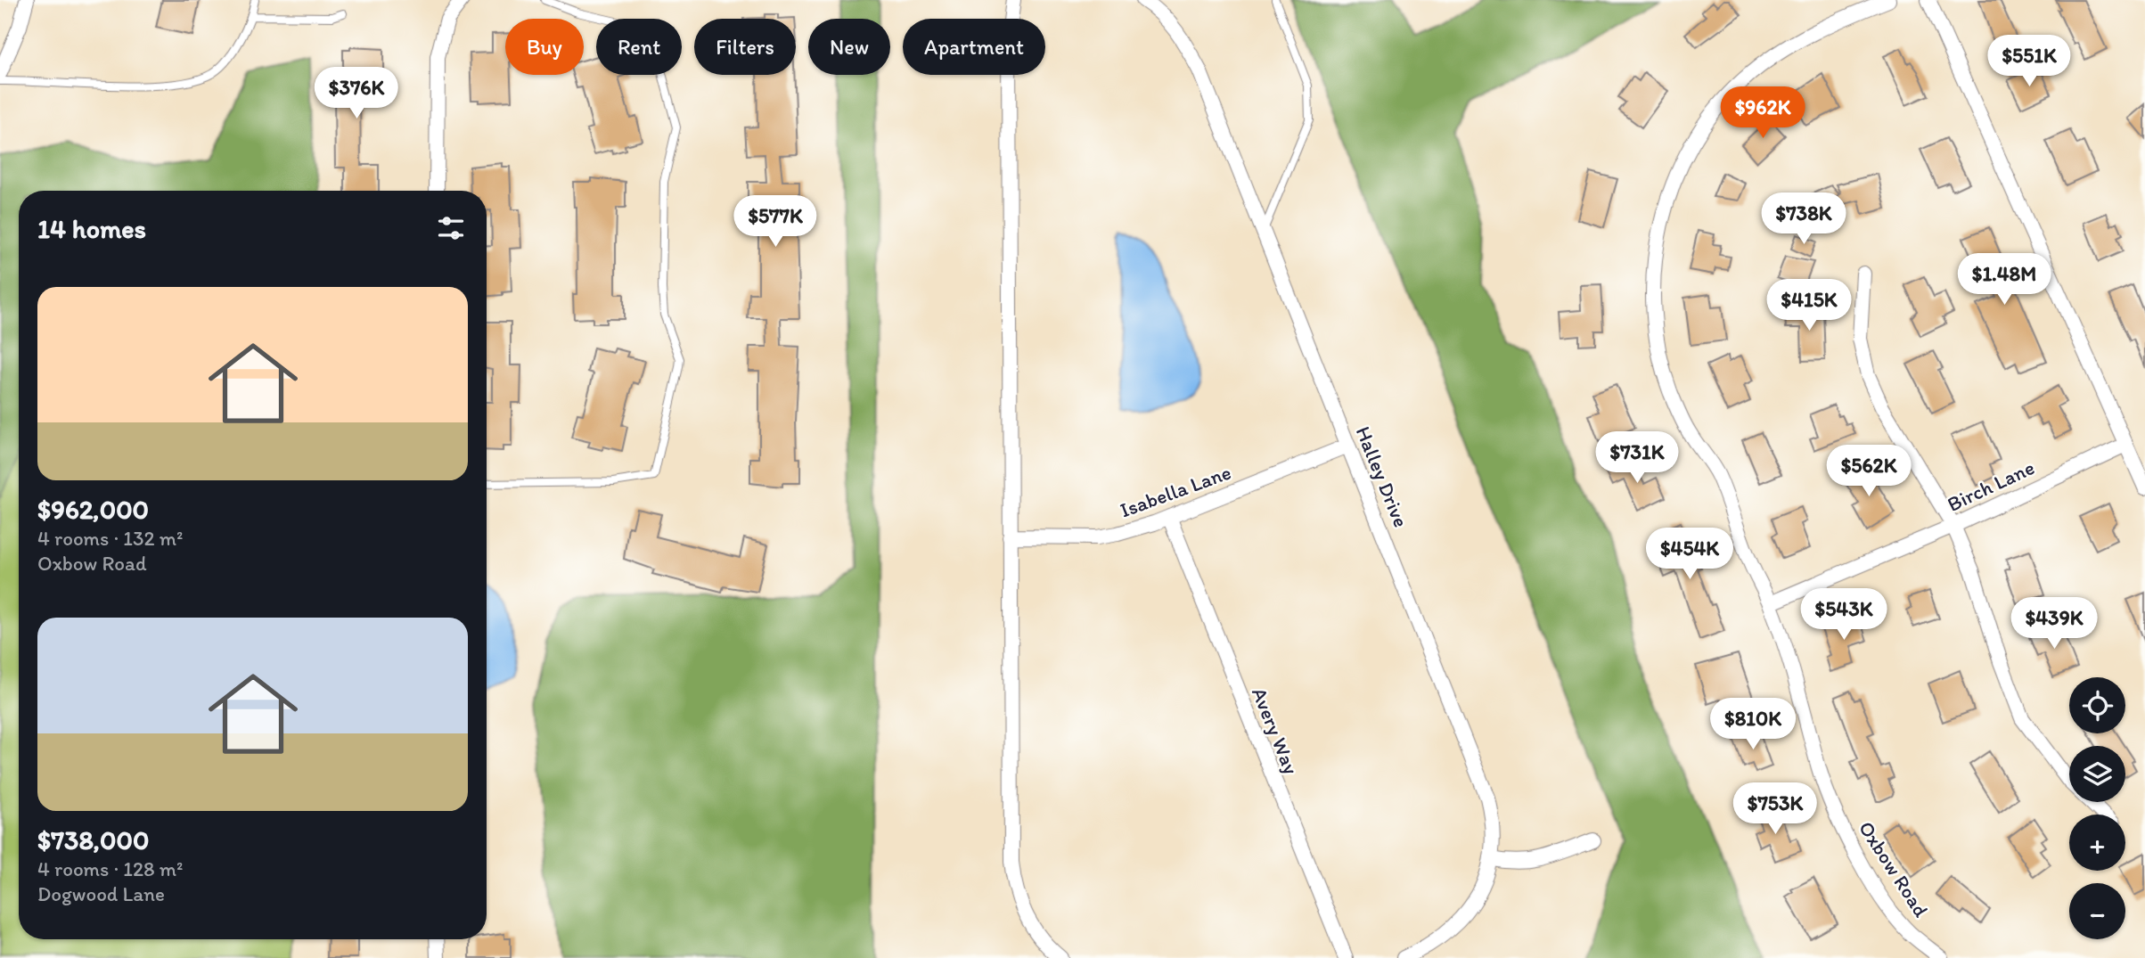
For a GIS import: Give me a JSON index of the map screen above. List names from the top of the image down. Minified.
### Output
{"streets":{"street":["Halley Drive","Birch Lane","Isabella Lane","Avery Way","Oxbow Road"]},"crossings":[["Halley Drive","Isabella Lane"],["Birch Lane","Oxbow Road"],["Isabella Lane","Avery Way"]],"page":{"chip":["Buy","Rent","Filters","New","Apartment"],"price":["$551K","$376K","$962K","$738K","$577K","$1.48M","$415K","$731K","$562K","$454K","$543K","$439K","$810K","$753K"],"heading":"14 homes","list":[{"name":"$962,000","note":"4 rooms · 132 m² · Oxbow Road"},{"name":"$738,000","note":"4 rooms · 128 m² · Dogwood Lane"}],"map_buttons":["+","−"]}}
